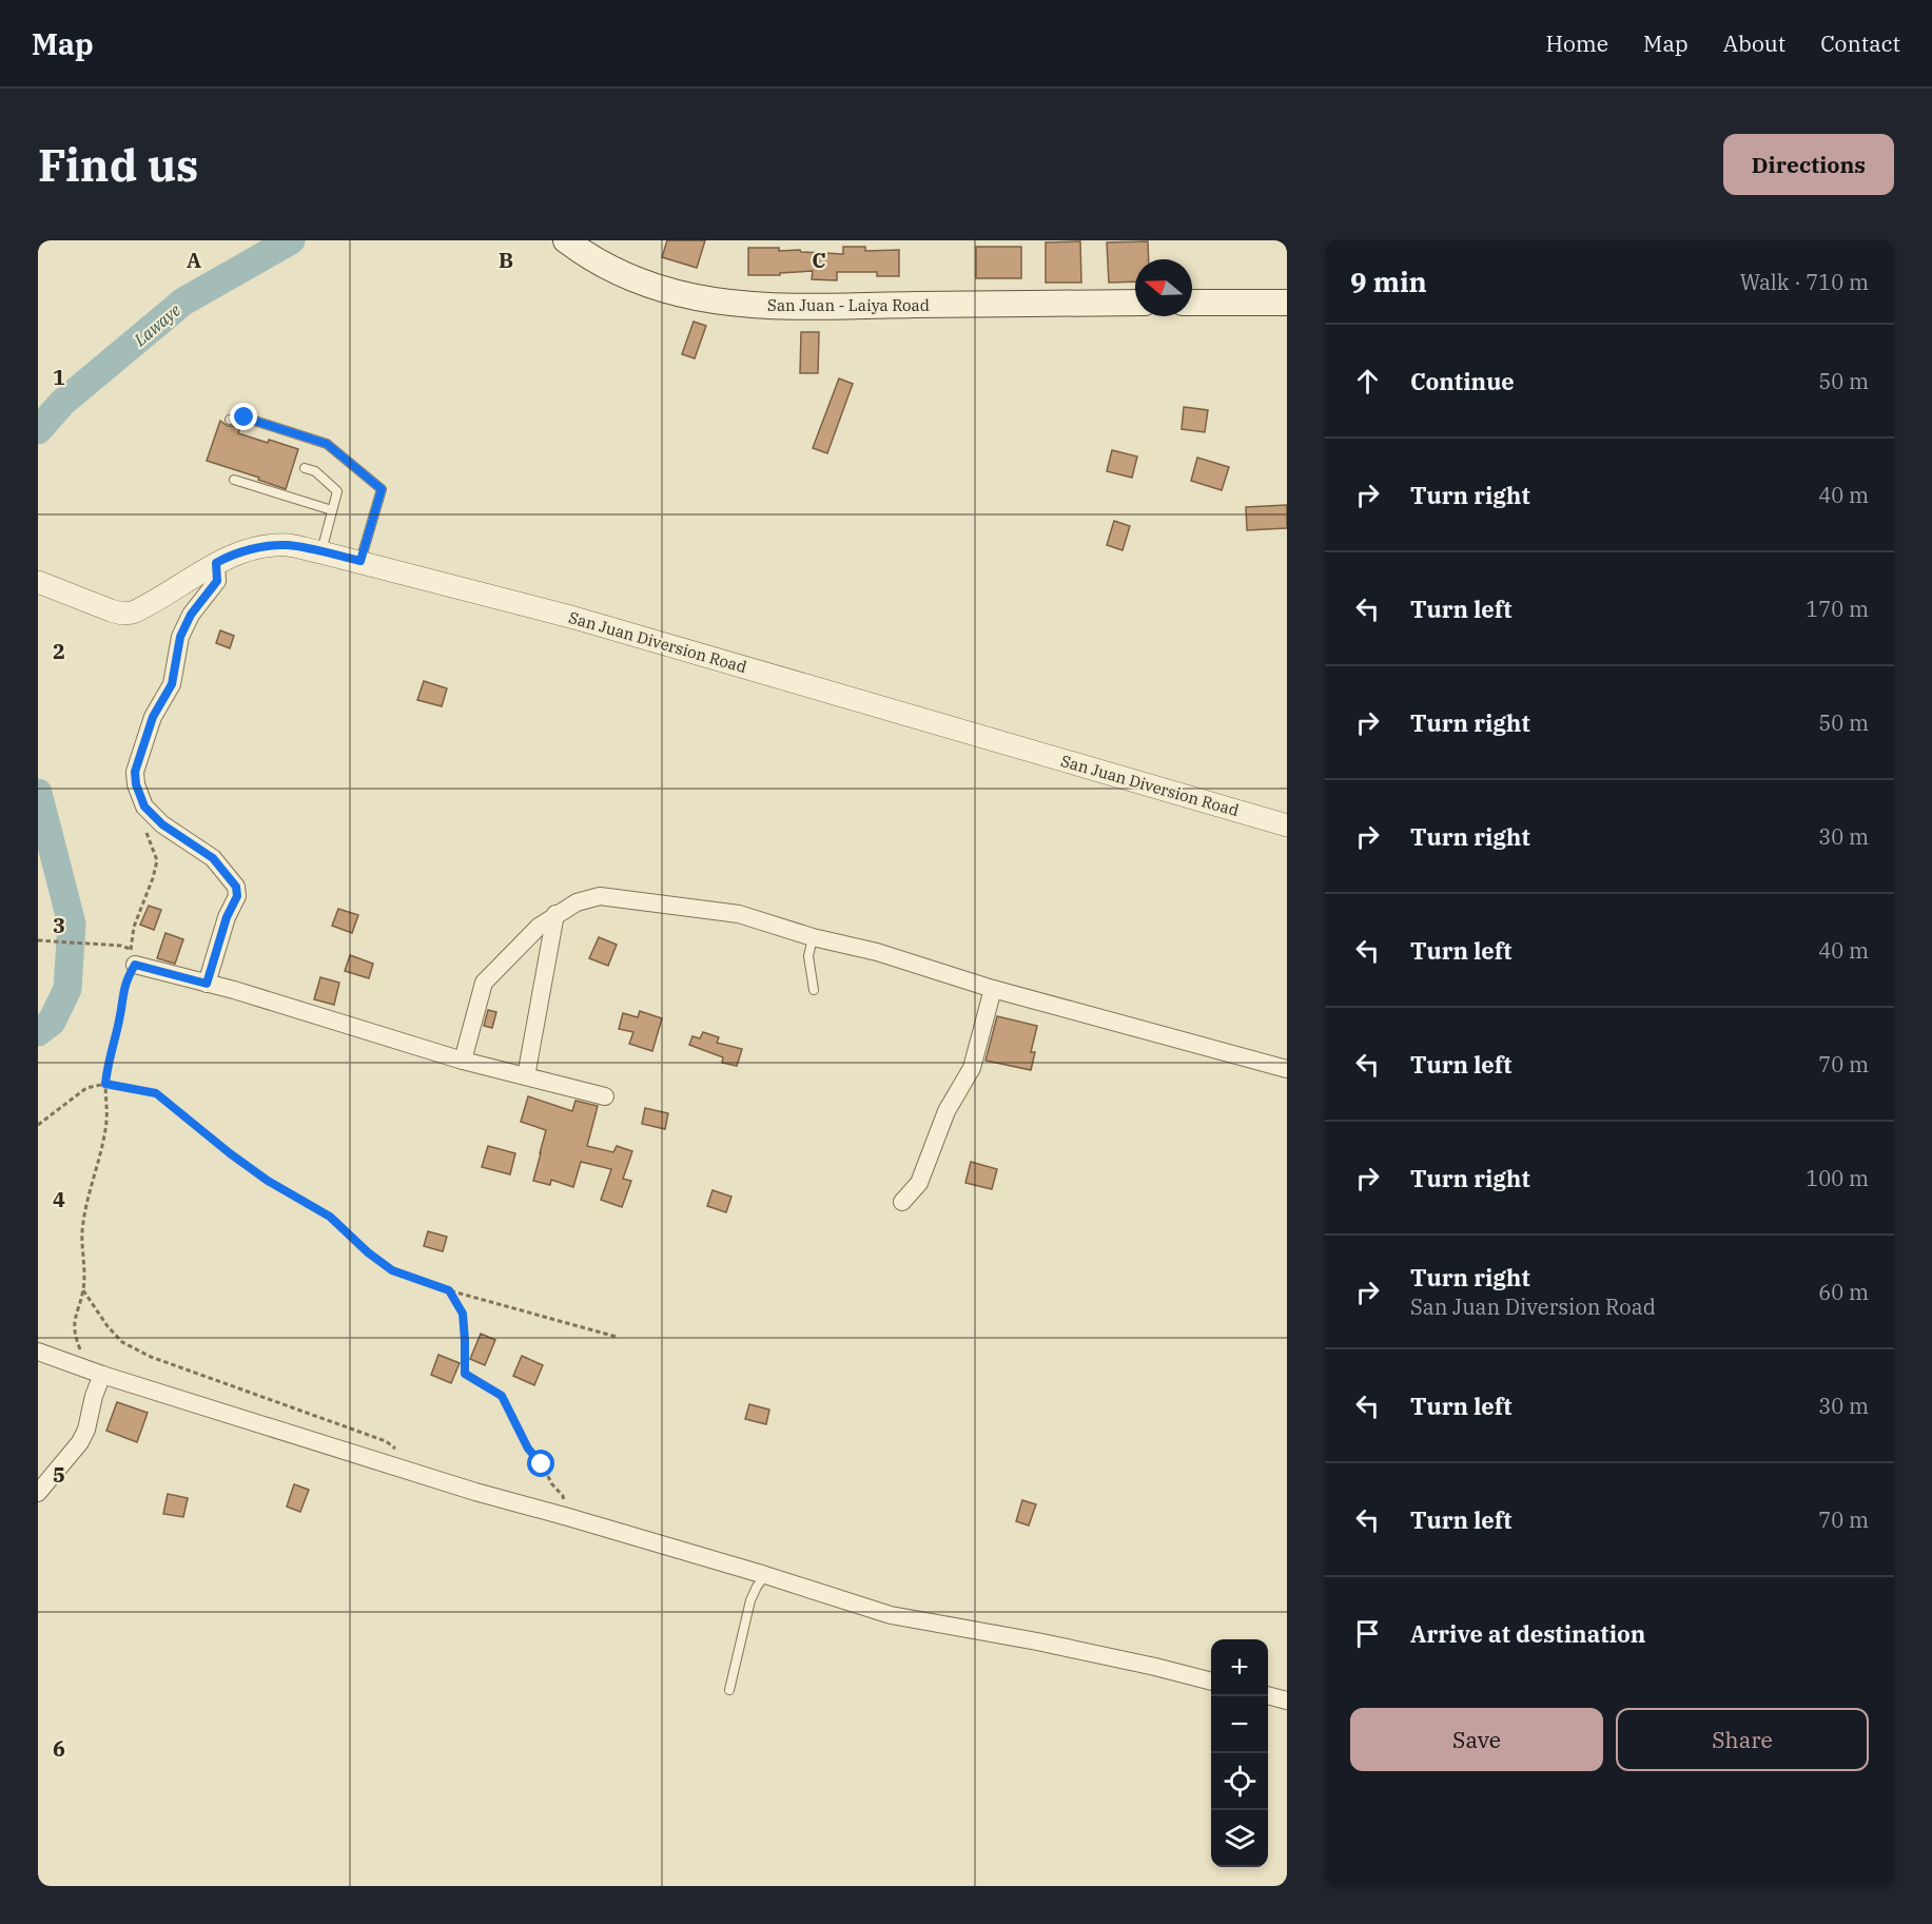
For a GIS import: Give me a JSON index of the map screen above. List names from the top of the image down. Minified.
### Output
{"streets":{"main road":["San Juan - Laiya Road"],"street":["San Juan Diversion Road"]},"water":["Lawaye"],"north":"left","page":{"header":"Map","nav":["Home","Map","About","Contact"],"buttons":["Directions",["Save","Share"]],"title":"Find us","heading":["9 min","Walk · 710 m"],"list":[["Continue","50 m"],["Turn right","40 m"],["Turn left","170 m"],["Turn right","50 m"],["Turn right","30 m"],["Turn left","40 m"],["Turn left","70 m"],["Turn right","100 m"],["Turn right","San Juan Diversion Road","60 m"],["Turn left","30 m"],["Turn left","70 m"],"Arrive at destination"],"map_buttons":["+","−"]},"grid":{"columns":["A","B","C"],"rows":["1","2","3","4","5","6"]}}
